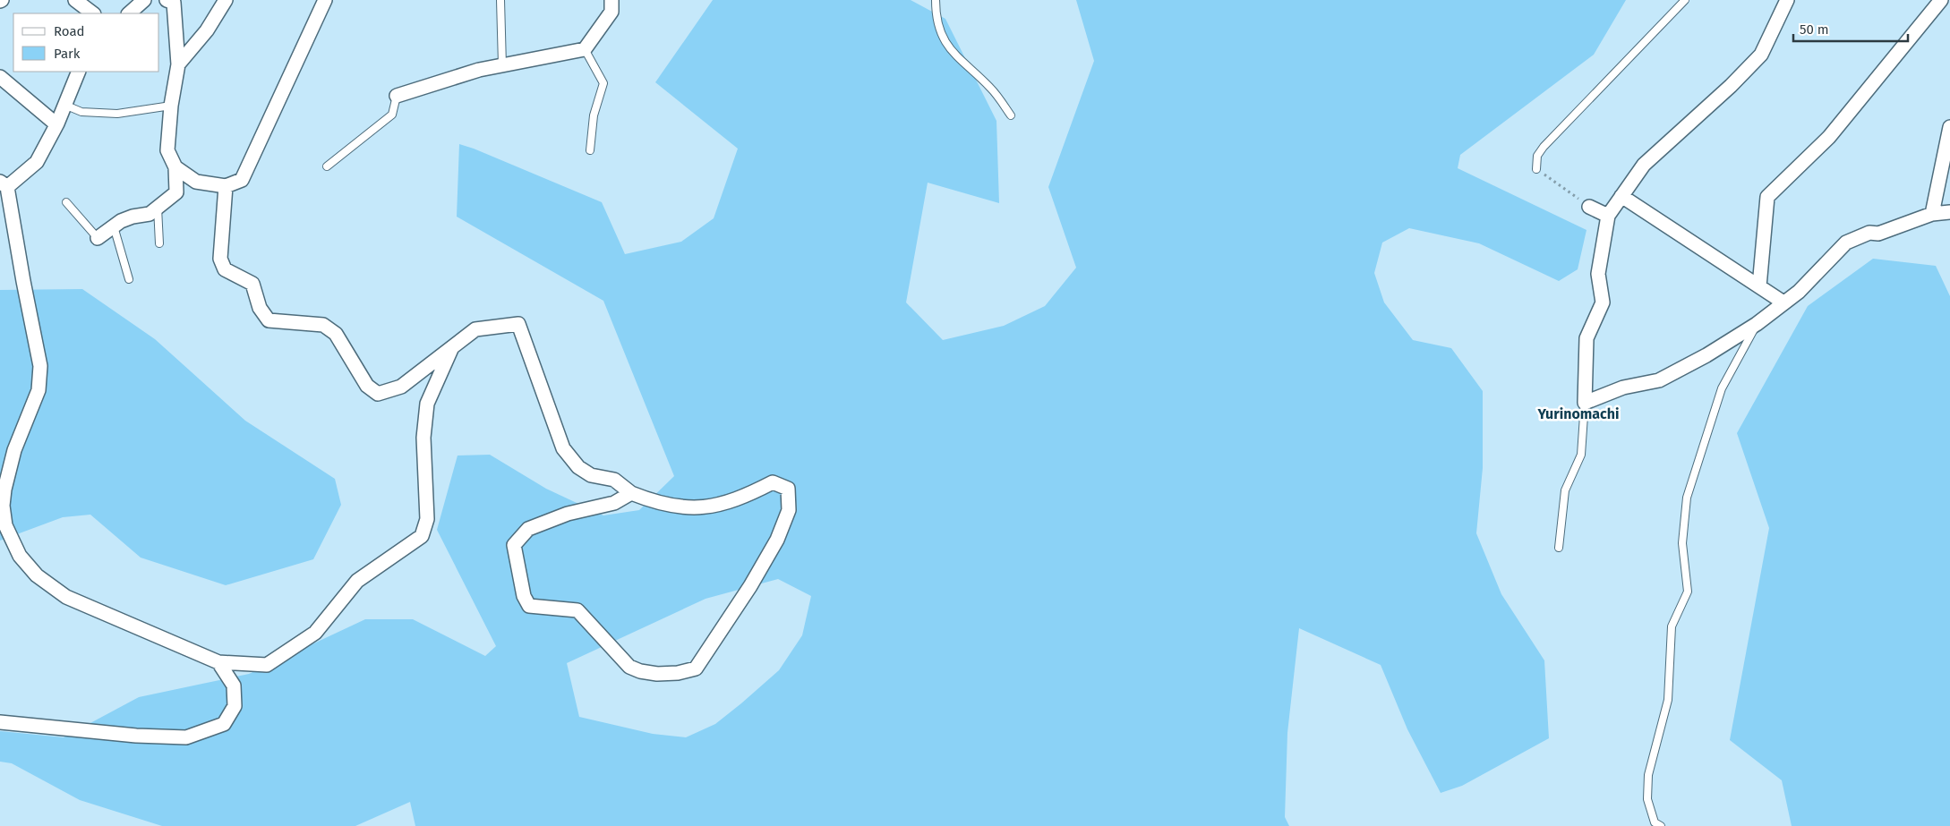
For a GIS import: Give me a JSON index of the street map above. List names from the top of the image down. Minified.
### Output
{"districts":["Yurinomachi"],"legend":["Road","Park"],"scale_bar":"50 m"}
